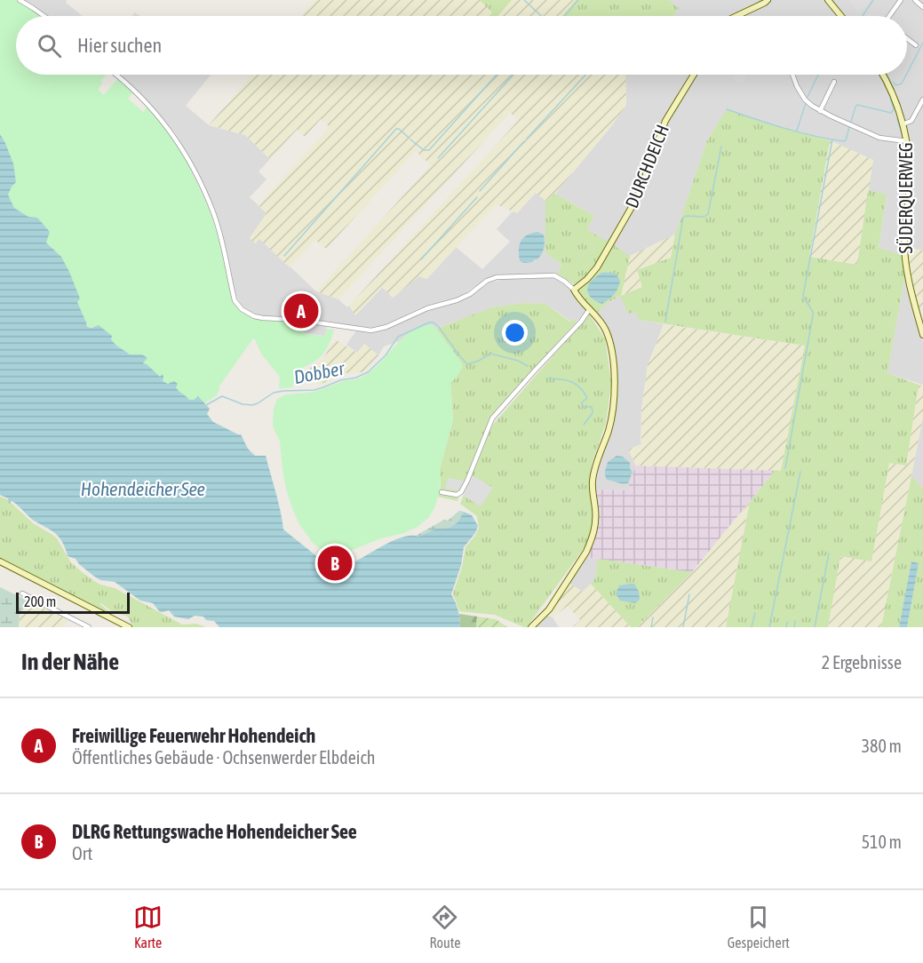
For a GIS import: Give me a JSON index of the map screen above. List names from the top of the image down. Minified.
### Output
{"streets":{"street":["DURCHDEICH","SÜDERQUERWEG"]},"water":["Dobber","Hohendeicher See"],"scale_bar":"200 m","page":{"search":"Hier suchen","pins":["A","B"],"scale":"200 m","heading":["In der Nähe","2 Ergebnisse"],"list":[{"mark":"A","name":"Freiwillige Feuerwehr Hohendeich","note":"Öffentliches Gebäude · Ochsenwerder Elbdeich","value":"380 m"},{"mark":"B","name":"DLRG Rettungswache Hohendeicher See","note":"Ort","value":"510 m"}],"nav":["Karte","Route","Gespeichert"]}}
